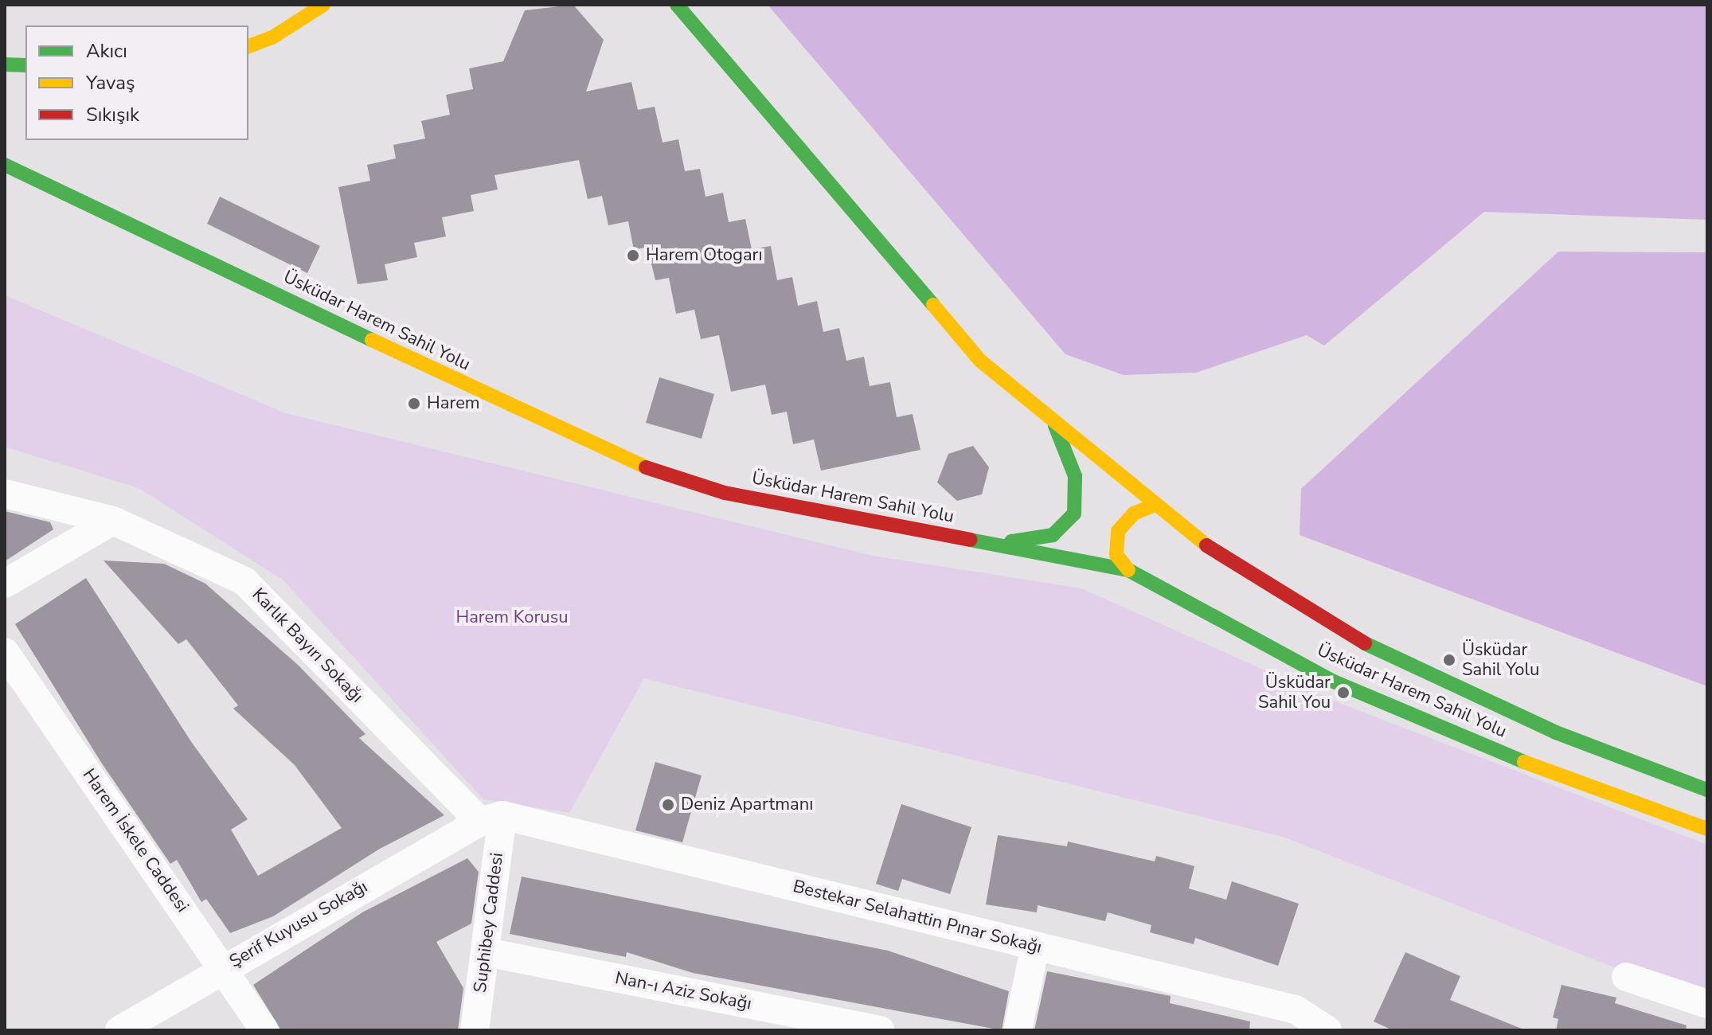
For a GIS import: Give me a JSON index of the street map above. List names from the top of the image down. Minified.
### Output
{"streets":{"main road":["Üsküdar Harem Sahil Yolu"],"street":["Karlık Bayırı Sokağı","Harem İskele Caddesi","Bestekar Selahattin Pınar Sokağı","Suphibey Caddesi","Şerif Kuyusu Sokağı","Nan-ı Aziz Sokağı"]},"crossings":[["Karlık Bayırı Sokağı","Bestekar Selahattin Pınar Sokağı"],["Karlık Bayırı Sokağı","Suphibey Caddesi"],["Karlık Bayırı Sokağı","Şerif Kuyusu Sokağı"],["Harem İskele Caddesi","Şerif Kuyusu Sokağı"],["Bestekar Selahattin Pınar Sokağı","Suphibey Caddesi"],["Bestekar Selahattin Pınar Sokağı","Şerif Kuyusu Sokağı"],["Suphibey Caddesi","Şerif Kuyusu Sokağı"],["Suphibey Caddesi","Nan-ı Aziz Sokağı"]],"parks":["Harem Korusu"],"places":["Harem Otogarı","Harem","Üsküdar Sahil Yolu","Üsküdar Sahil You","Deniz Apartmanı"],"legend":["Akıcı","Yavaş","Sıkışık"]}
